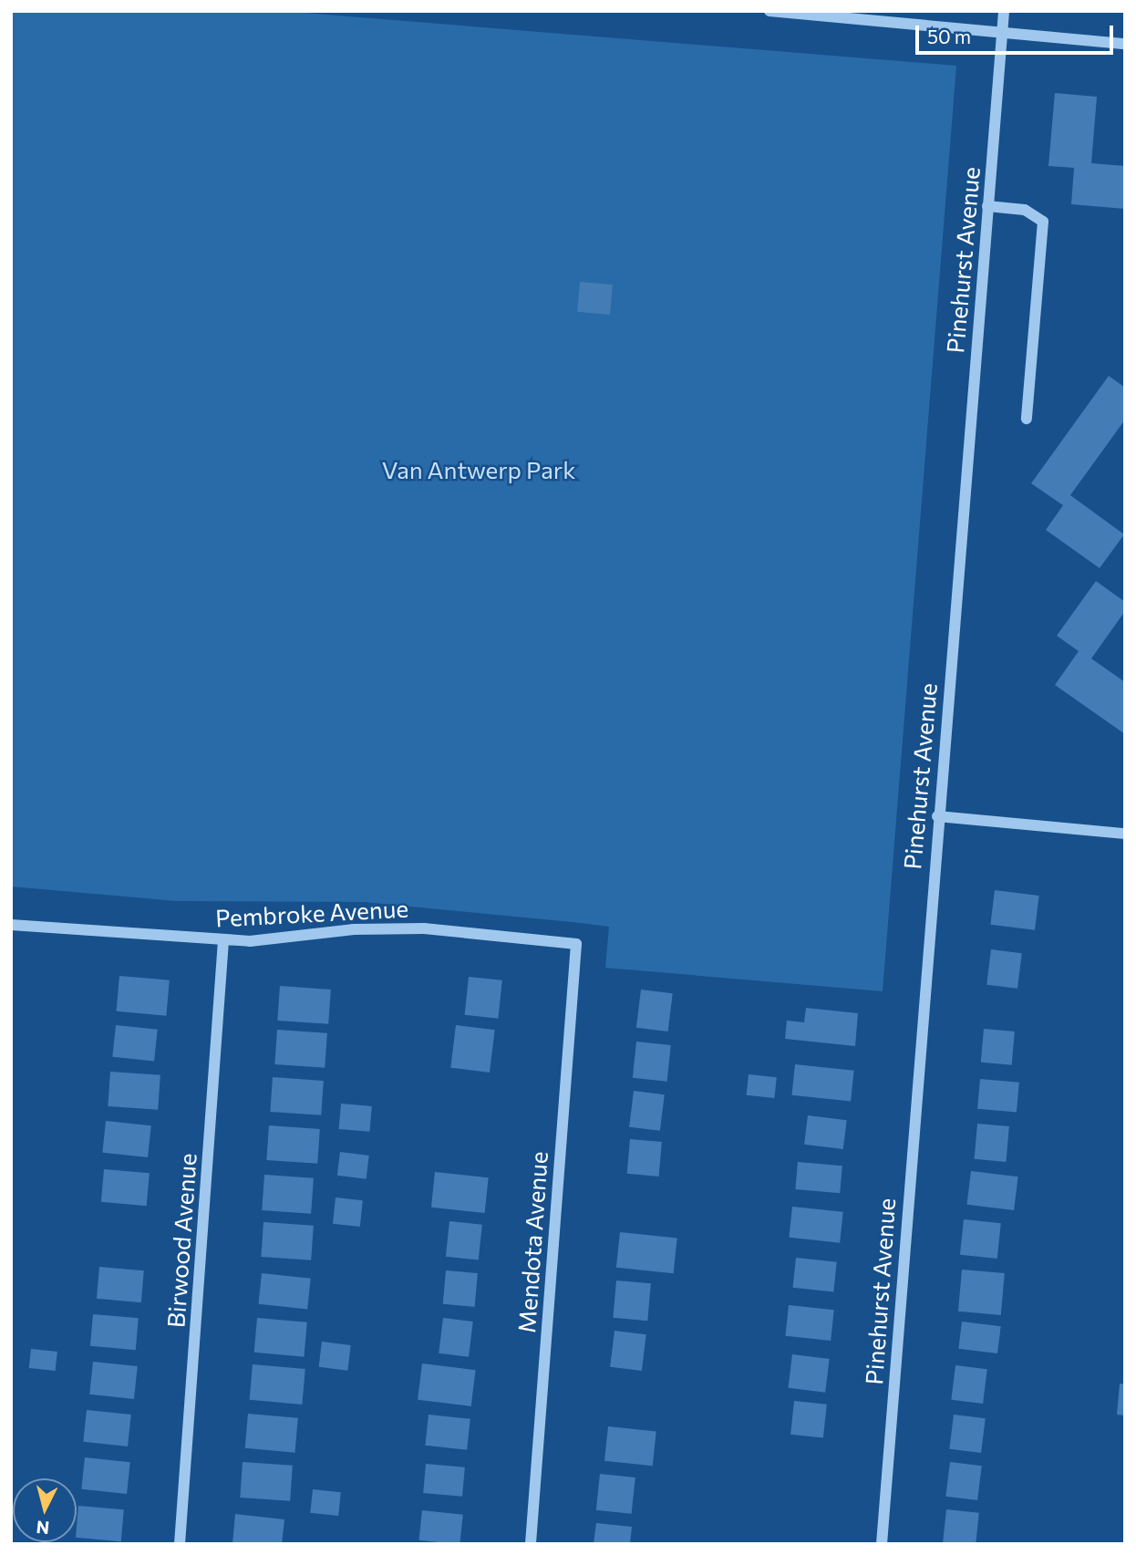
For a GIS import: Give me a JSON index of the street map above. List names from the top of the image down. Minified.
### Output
{"streets":{"street":["Pinehurst Avenue","Pembroke Avenue","Birwood Avenue","Mendota Avenue"]},"crossings":[["Pembroke Avenue","Birwood Avenue"],["Pembroke Avenue","Mendota Avenue"]],"parks":["Van Antwerp Park"],"scale_bar":"50 m","north":"bottom"}
